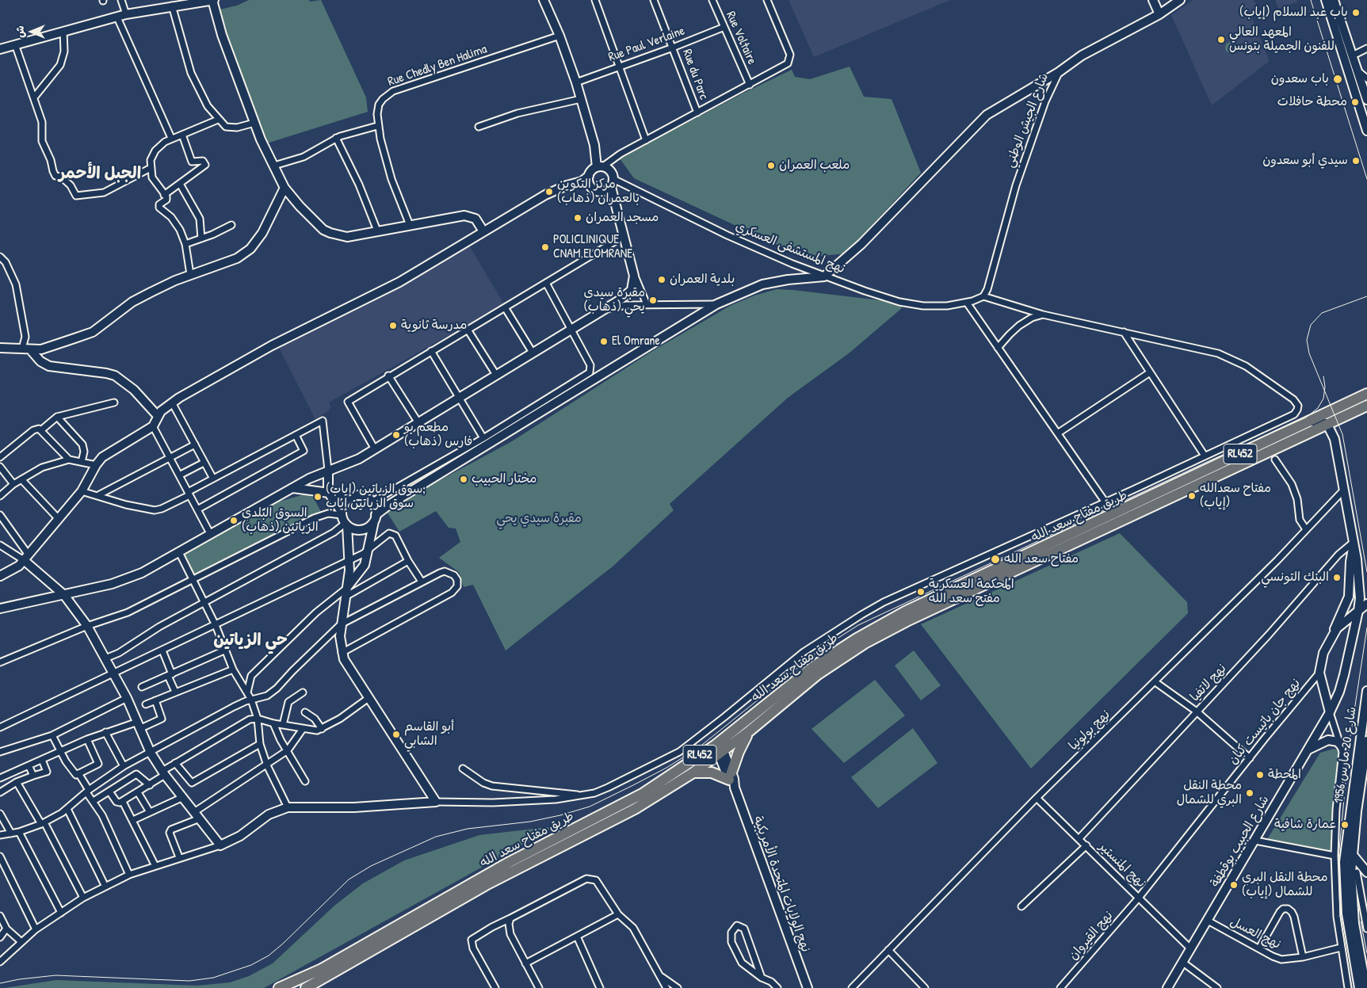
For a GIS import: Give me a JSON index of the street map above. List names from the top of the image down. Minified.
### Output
{"streets":{"highway":["RL452","طريق مفتاح سعد الله"],"street":["Rue Voltaire","Rue Paul Verlaine","Rue Chedly Ben Halima","Rue du Parc","شارع الجيش الوطني","نهج المستشفى العسكري","نهج لاتفيا","نهج جان باتيست كبان","نهج بولونيا","شارع 20 مارس 1956","شارع الحبيب بوقطفة","نهج المنستير","نهج الولايات المتحدة الأمريكية","نهج العسل","نهج القيروان"]},"crossings":[["Rue Voltaire","Rue Paul Verlaine"],["Rue Paul Verlaine","Rue du Parc"],["طريق مفتاح سعد الله","شارع الحبيب بوقطفة"],["طريق مفتاح سعد الله","نهج الولايات المتحدة الأمريكية"],["نهج لاتفيا","شارع الحبيب بوقطفة"],["نهج لاتفيا","نهج المنستير"],["نهج جان باتيست كبان","نهج المنستير"],["نهج جان باتيست كبان","نهج القيروان"],["نهج بولونيا","شارع الحبيب بوقطفة"],["نهج بولونيا","نهج المنستير"],["شارع 20 مارس 1956","شارع الحبيب بوقطفة"],["شارع 20 مارس 1956","نهج العسل"],["شارع الحبيب بوقطفة","نهج المنستير"],["شارع الحبيب بوقطفة","نهج العسل"],["نهج المنستير","نهج القيروان"]],"districts":["الجبل الأحمر","حي الزياتين"],"parks":["مقبرة سيدي يحي"],"places":["باب عبد السلام (إياب)","المعهد العالي للفنون الجميلة بتونس","باب سعدون","محطة حافلات","سيدي أبو سعدون","ملعب العمران","مركز التكوين بالعمران (ذهاب)","مسجد العمران","POLICLINIQUE CNAM ELOMRANE","بلدية العمران","مقبرة سيدي يحي (ذهاب)","مدرسة ثانوية","El Omrane","مطعم بو فارس (ذهاب)","مختار الحبيب","مفتاح سعدالله (إياب)","سوق الزياتين (إياب); سوق الزياتين إياب","السوق البلدي الزياتين (ذهاب)","مفتاح سعد الله","البنك التونسي","المحكمة العسكرية مفتح سعد الله","أبو القاسم الشابي","المحطة","محطة النقل البري للشمال","عمارة شافية","محطة النقل البري للشمال (إياب)"],"north":"left"}
